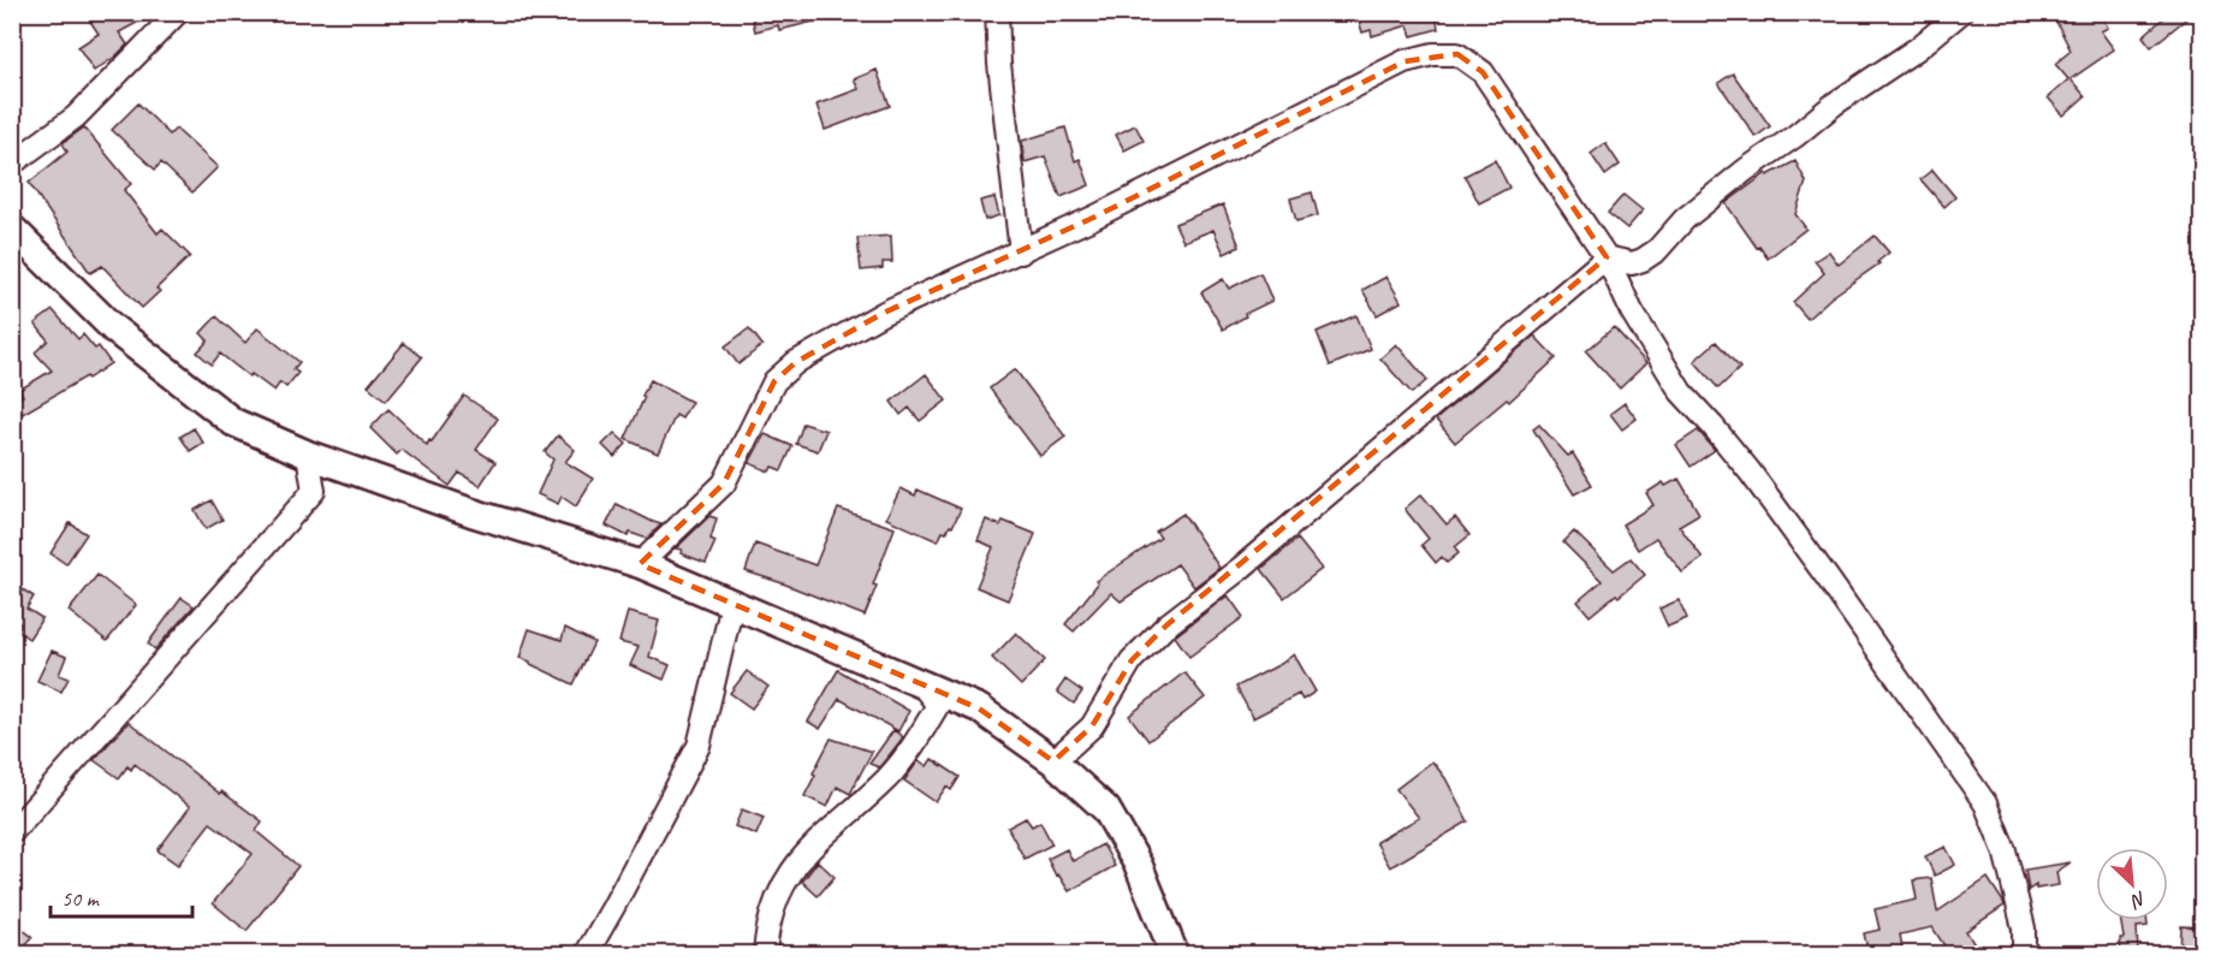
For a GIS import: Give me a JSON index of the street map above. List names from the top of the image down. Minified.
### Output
{"scale_bar":"50 m","north":"bottom right"}
